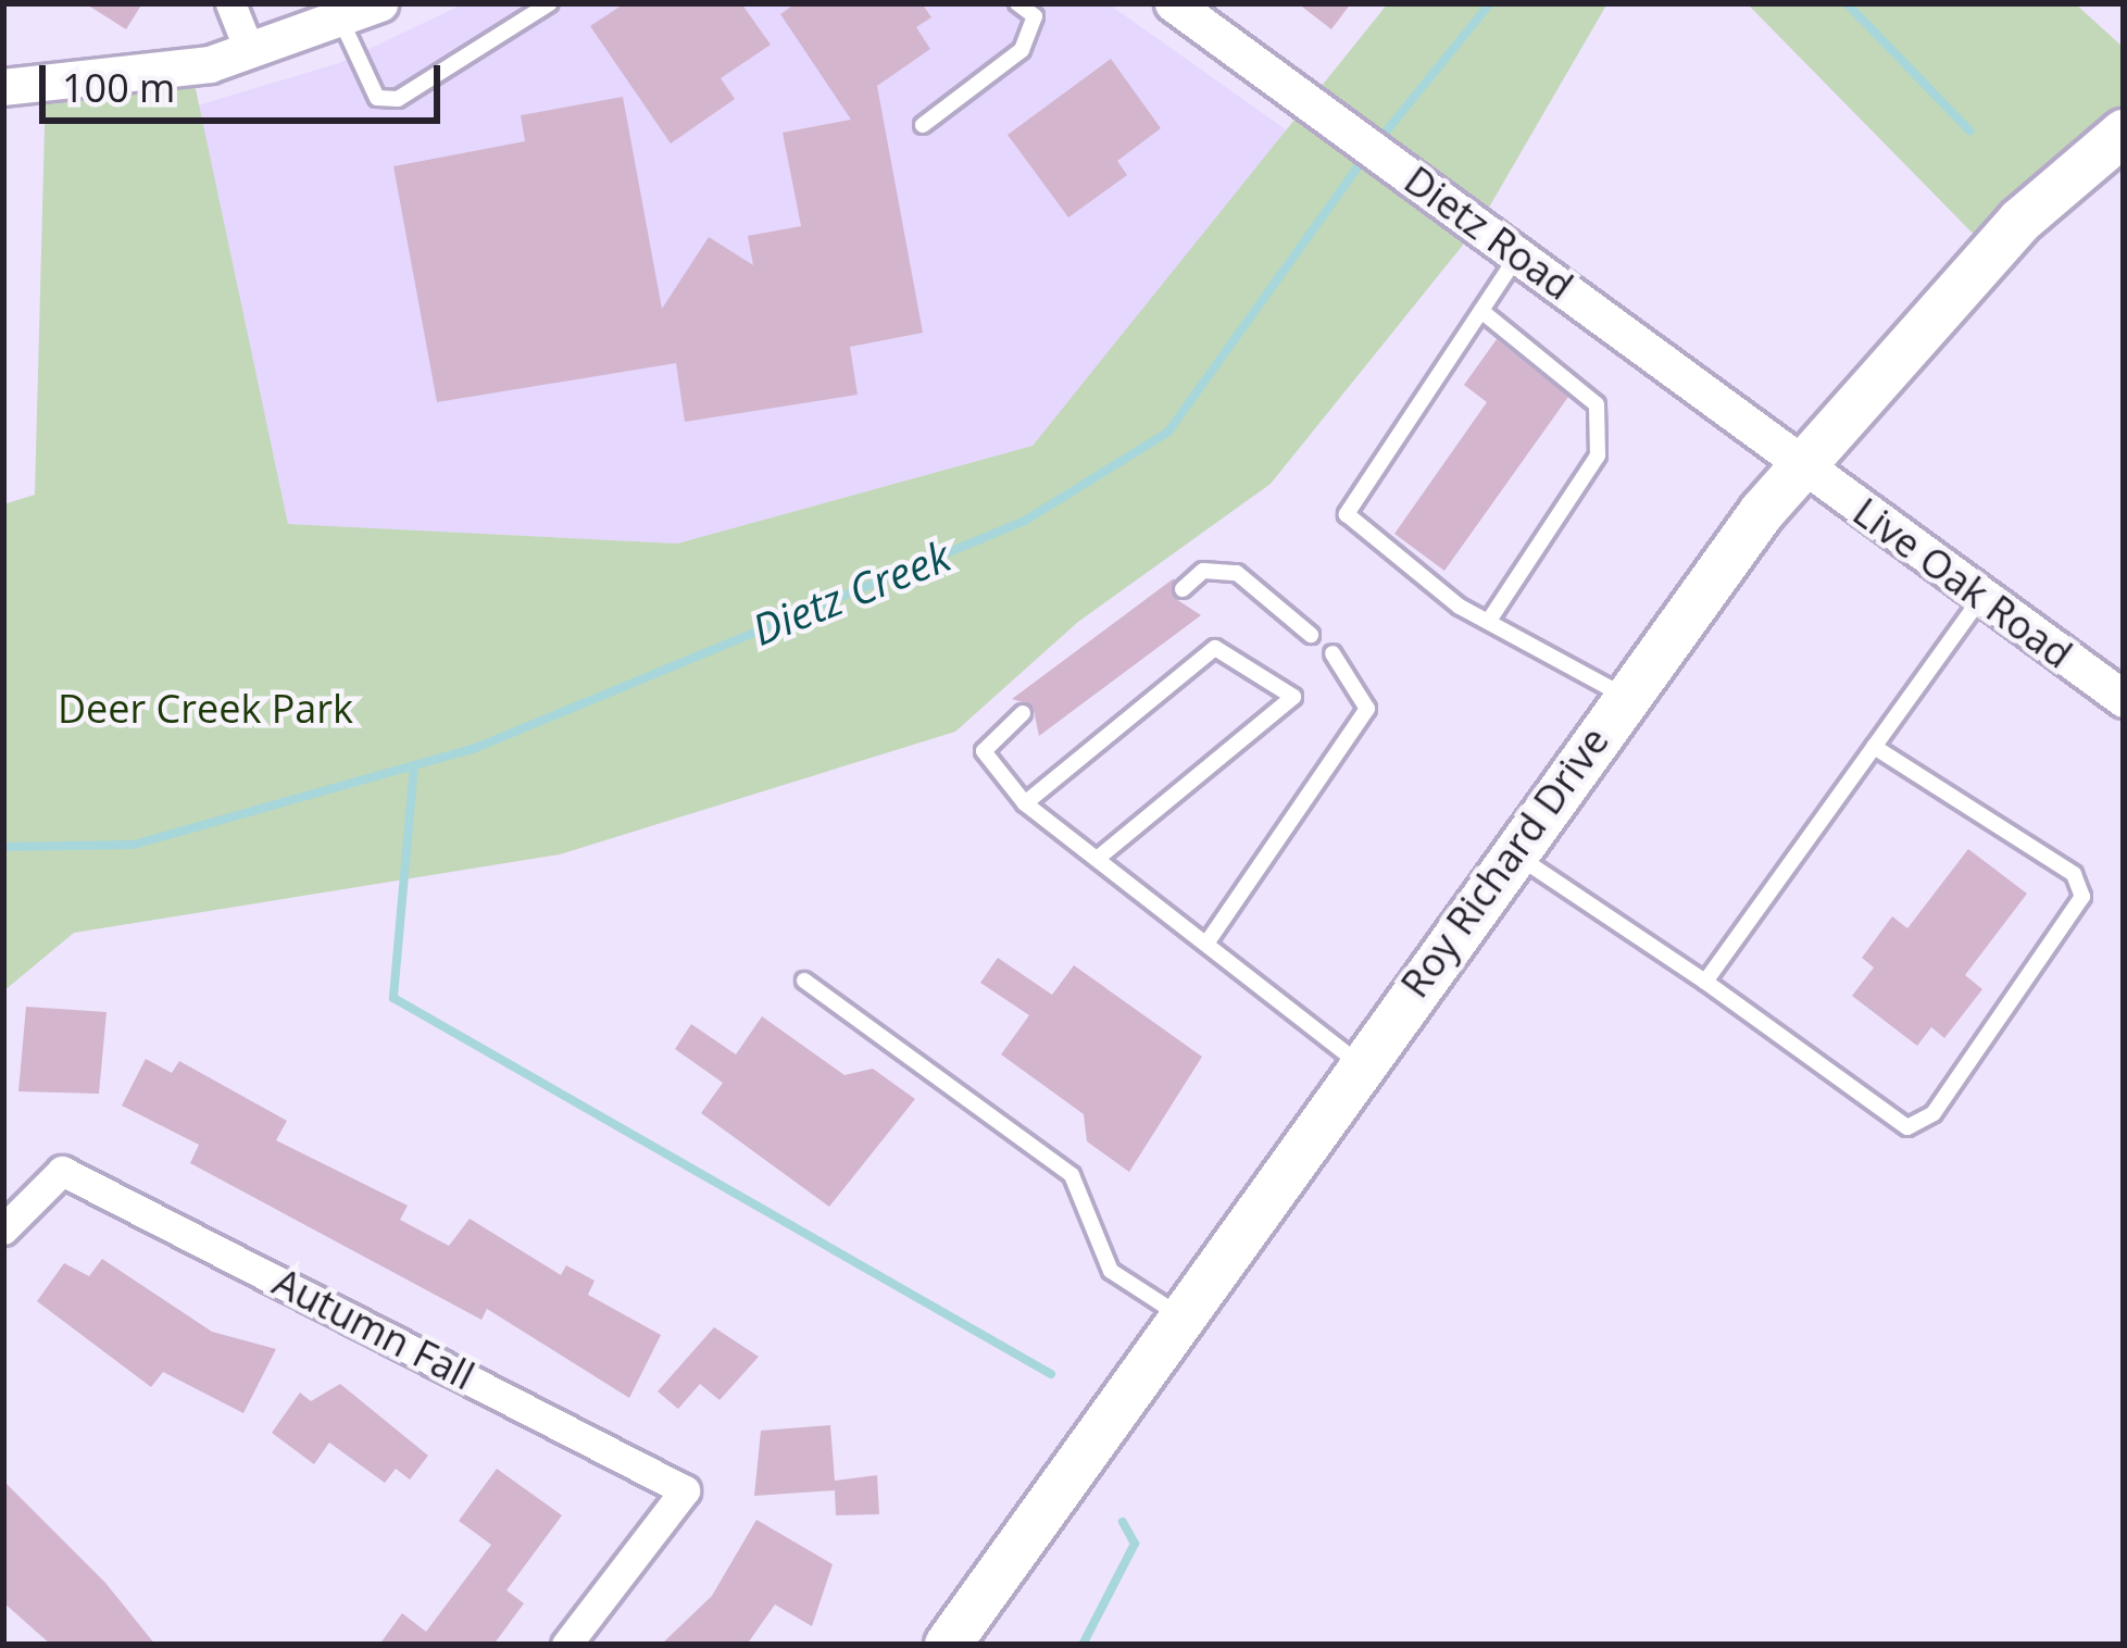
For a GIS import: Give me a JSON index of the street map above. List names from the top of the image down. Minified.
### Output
{"streets":{"main road":["Roy Richard Drive"],"street":["Dietz Road","Live Oak Road","Autumn Fall"]},"crossings":[["Dietz Road","Live Oak Road"],["Dietz Road","Roy Richard Drive"],["Live Oak Road","Roy Richard Drive"]],"water":["Dietz Creek"],"parks":["Deer Creek Park"],"scale_bar":"100 m"}
